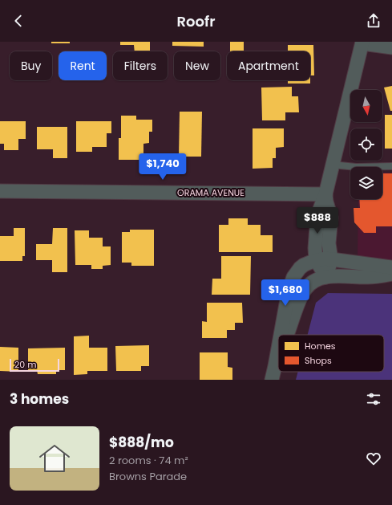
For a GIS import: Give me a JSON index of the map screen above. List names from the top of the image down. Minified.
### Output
{"streets":{"street":["ORAMA AVENUE"]},"legend":["Homes","Shops"],"scale_bar":"20 m","north":"bottom","page":{"header":"Roofr","chip":["Buy","Rent","Filters","New","Apartment"],"price":["$1,740","$888","$1,680"],"scale":"20 m","heading":"3 homes","list":[{"name":"$888/mo","note":"2 rooms · 74 m² · Browns Parade"}]}}
